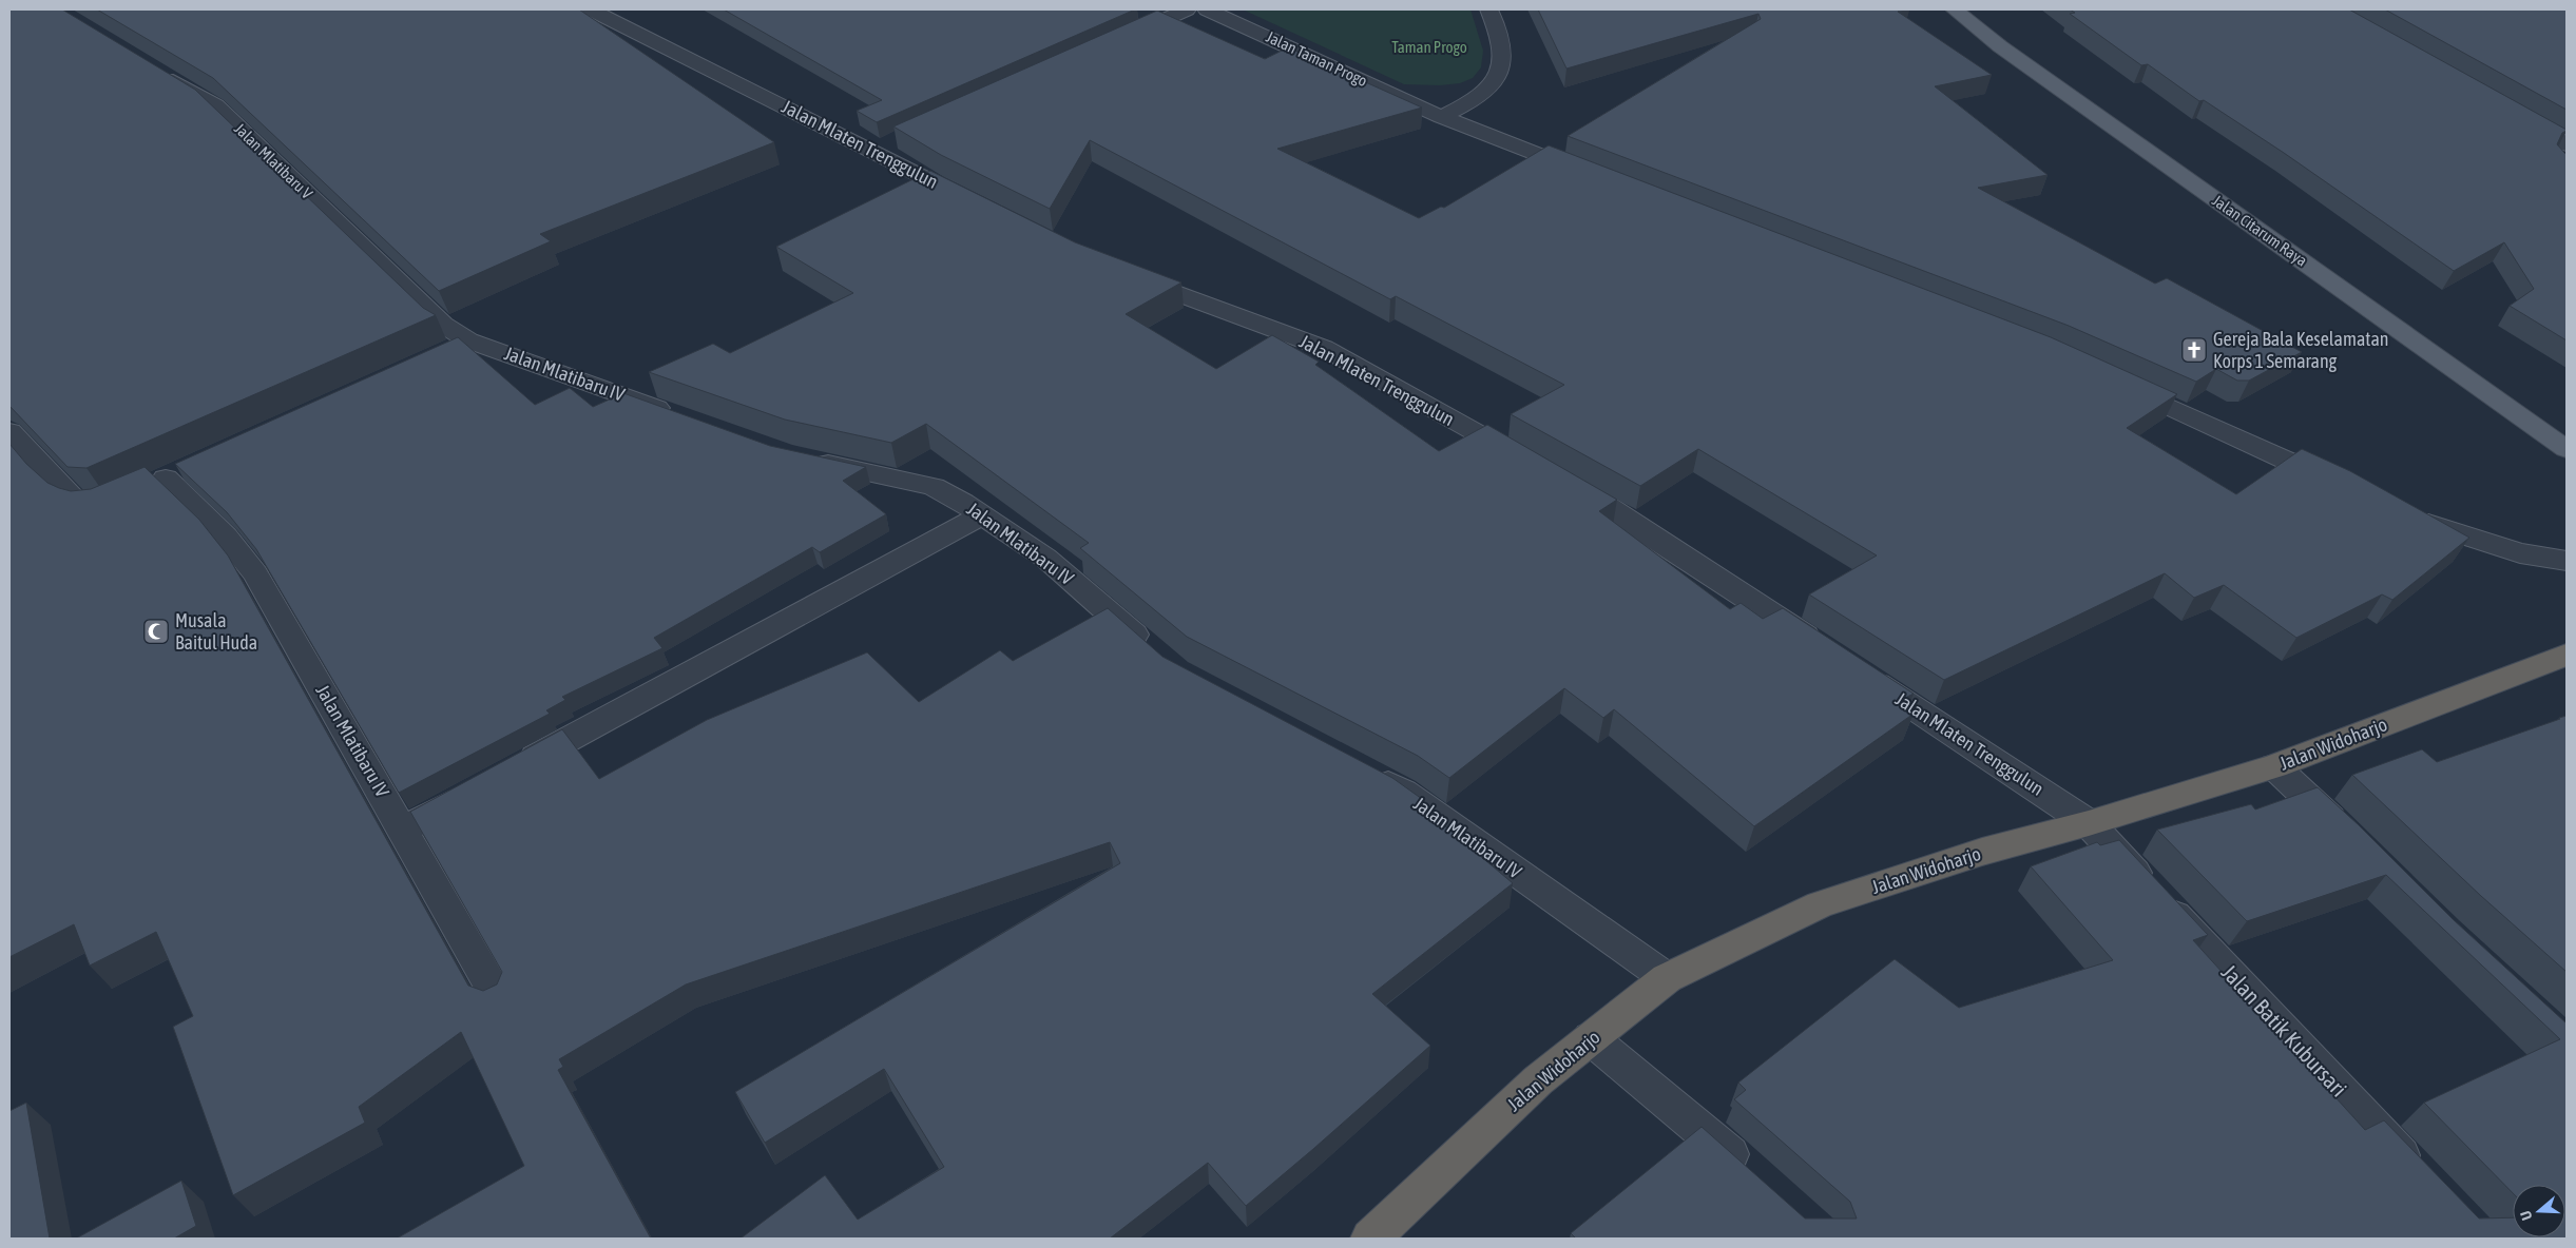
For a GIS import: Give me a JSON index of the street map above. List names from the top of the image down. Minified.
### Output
{"streets":{"highway":["Jalan Widoharjo"],"main road":["Jalan Citarum Raya"],"street":["Jalan Taman Progo","Jalan Mlaten Trenggulun","Jalan Mlatibaru V","Jalan Mlatibaru IV","Jalan Batik Kubursari"]},"crossings":[["Jalan Mlaten Trenggulun","Jalan Widoharjo"],["Jalan Mlaten Trenggulun","Jalan Batik Kubursari"],["Jalan Mlatibaru V","Jalan Mlatibaru IV"],["Jalan Mlatibaru IV","Jalan Widoharjo"],["Jalan Widoharjo","Jalan Batik Kubursari"]],"parks":["Taman Progo"],"places":{"church":["Gereja Bala Keselamatan Korps 1 Semarang"],"mosque":["Musala Baitul Huda"]},"north":"left"}
